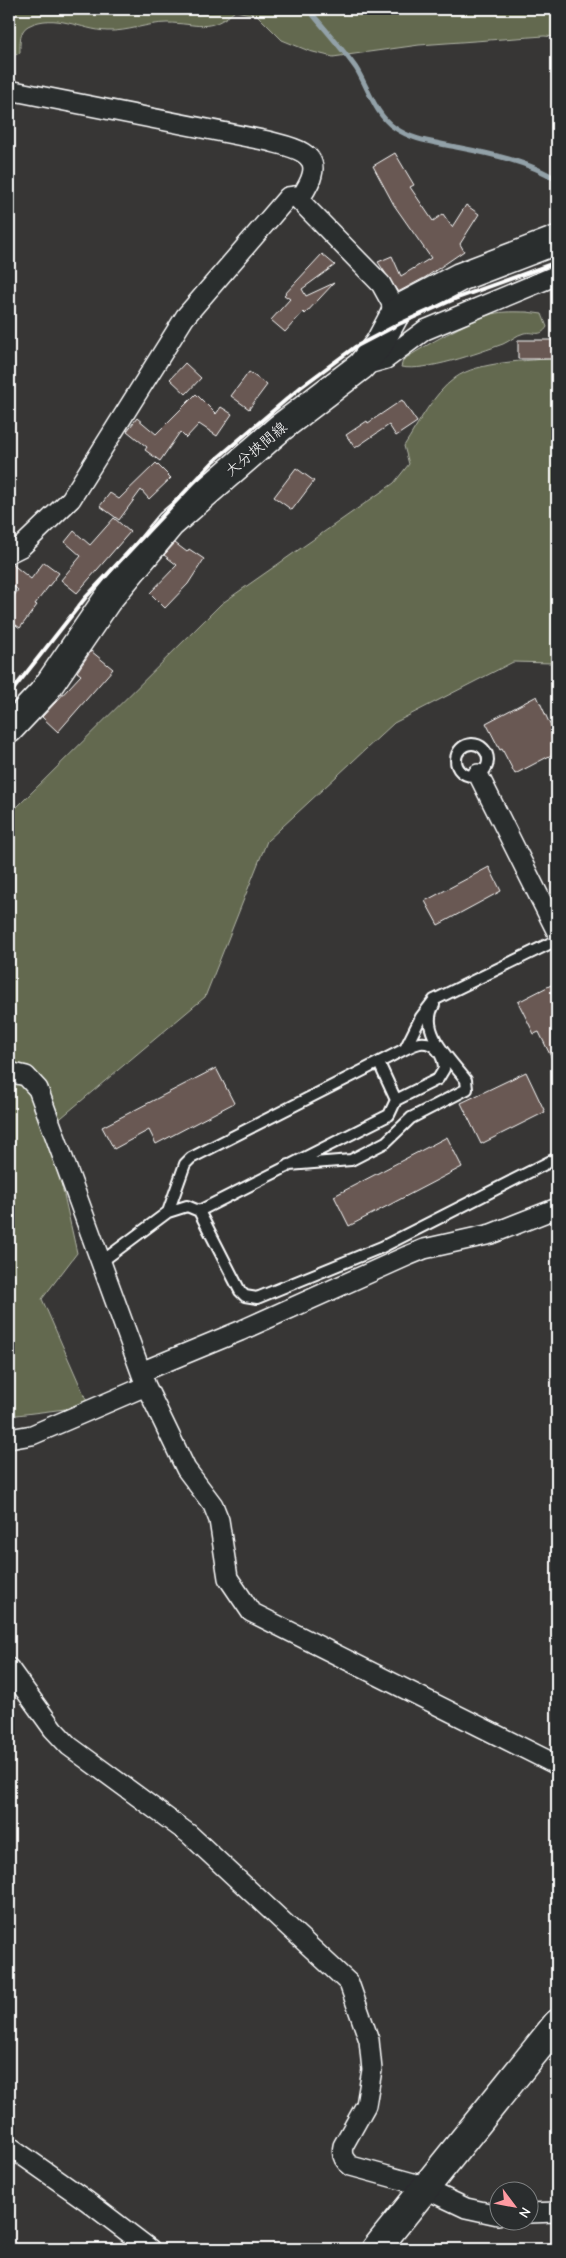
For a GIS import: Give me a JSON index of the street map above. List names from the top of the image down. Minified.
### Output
{"streets":{"main road":["大分挾間線"]},"north":"bottom right"}
